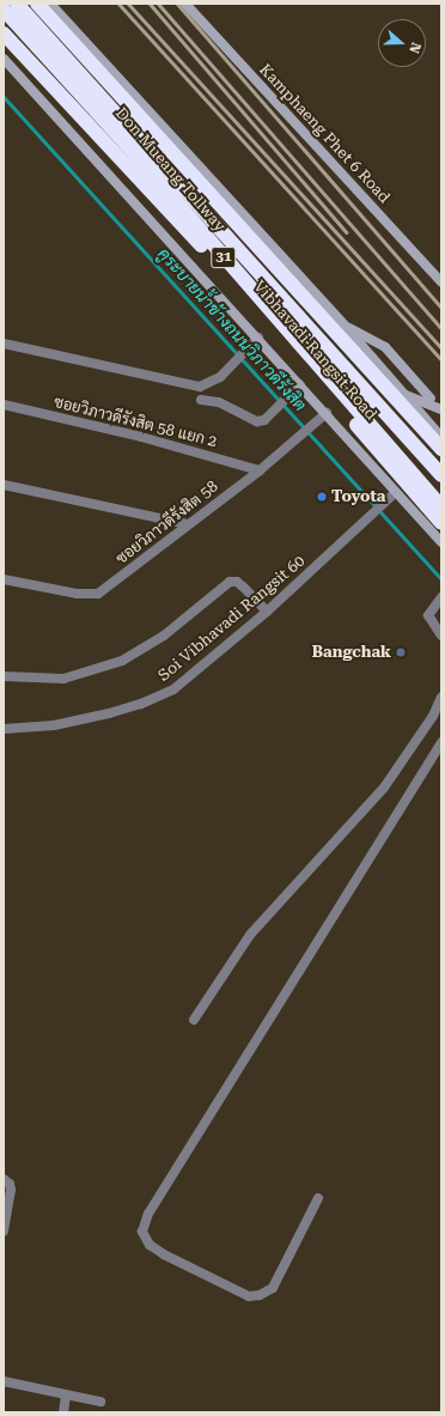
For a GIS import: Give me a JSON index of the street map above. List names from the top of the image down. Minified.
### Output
{"streets":{"highway":["Don Mueang Tollway","31","Vibhavadi Rangsit Road"],"main road":["Kamphaeng Phet 6 Road"],"street":["ซอยวิภาวดีรังสิต 58 แยก 2","ซอยวิภาวดีรังสิต 58","Soi Vibhavadi Rangsit 60"]},"crossings":[["Vibhavadi Rangsit Road","ซอยวิภาวดีรังสิต 58"],["Vibhavadi Rangsit Road","Soi Vibhavadi Rangsit 60"],["ซอยวิภาวดีรังสิต 58 แยก 2","ซอยวิภาวดีรังสิต 58"]],"water":["คูระบายน้ำข้างถนนวิภาวดีรังสิต"],"places":["Toyota","Bangchak"],"north":"right"}
